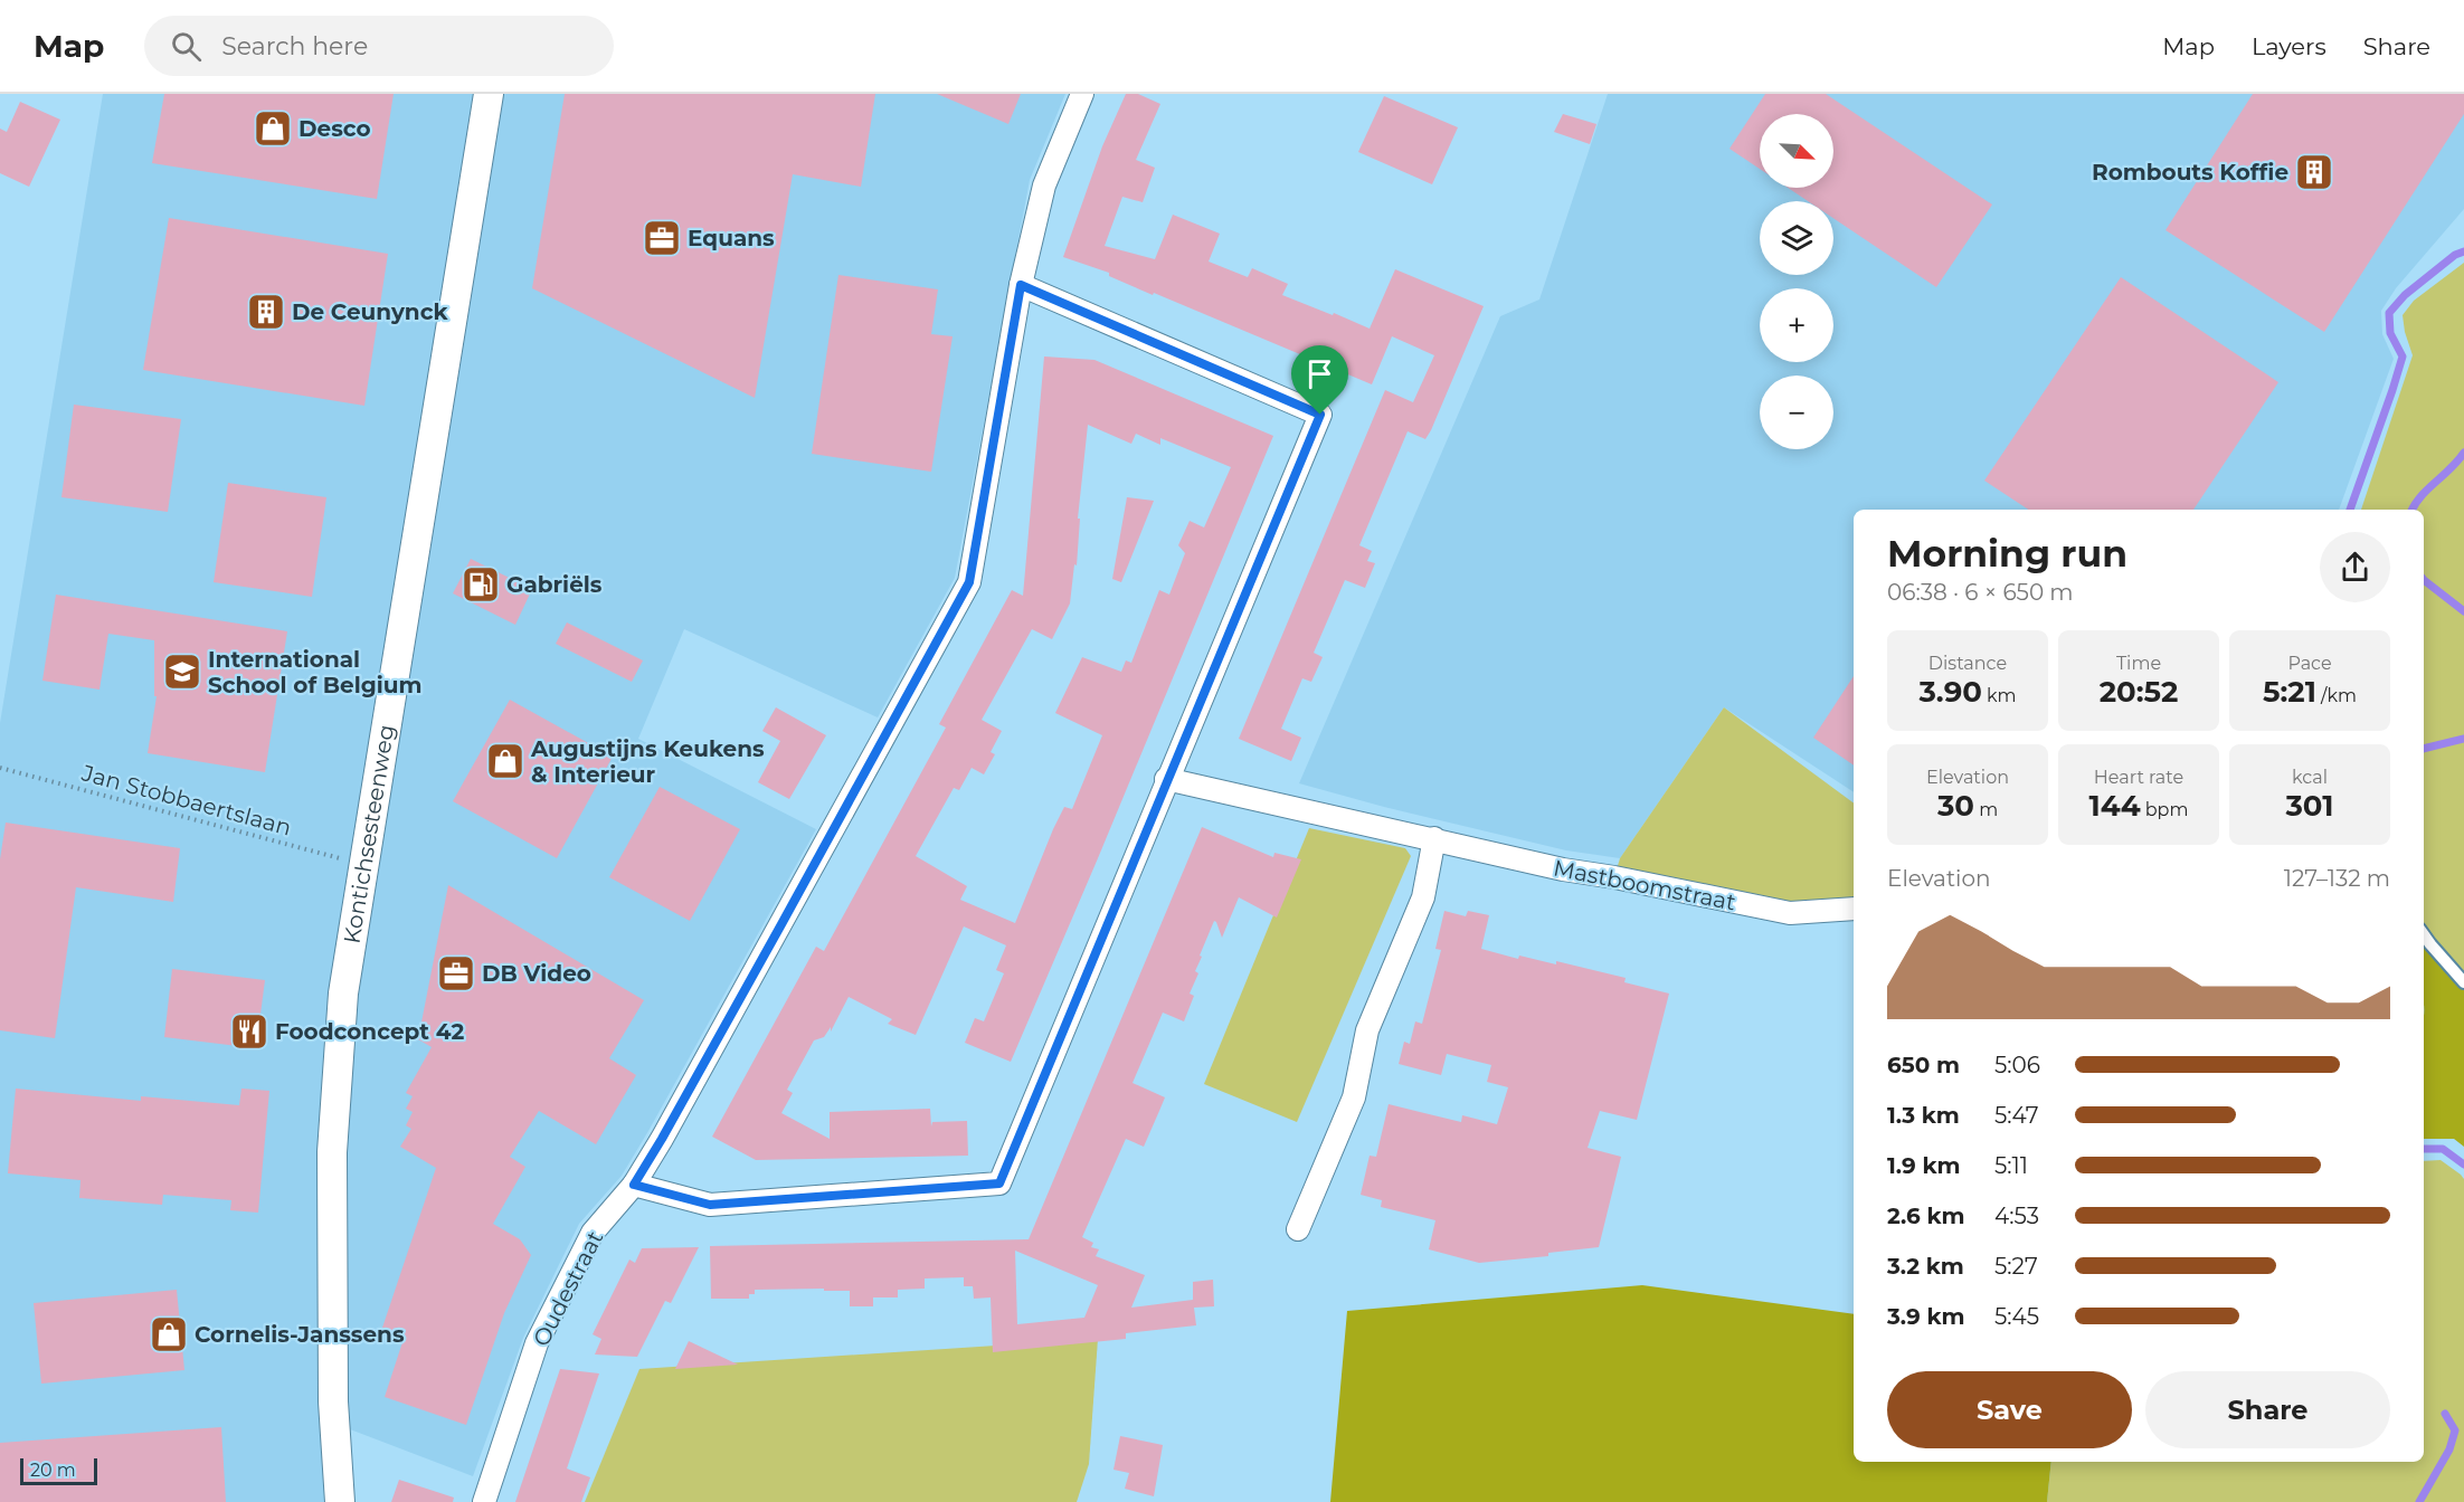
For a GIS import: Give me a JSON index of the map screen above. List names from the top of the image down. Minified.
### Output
{"streets":{"street":["Kontichsesteenweg","Mastboomstraat","Oudestraat"],"path":["Jan Stobbaertslaan"]},"crossings":[["Jan Stobbaertslaan","Kontichsesteenweg"]],"places":{"shop":["Desco","Augustijns Keukens & Interieur","Cornelis-Janssens"],"building":["Rombouts Koffie","De Ceunynck"],"office":["Equans","DB Video"],"fuel station":["Gabriëls"],"school or university":["International School of Belgium"],"restaurant":["Foodconcept 42"]},"scale_bar":"20 m","north":"bottom right","page":{"header":"Map","search":"Search here","nav":["Map","Layers","Share"],"map_buttons":["+","−"],"heading":["Morning run","06:38 · 6 × 650 m"],"stats":[["Distance","3.90 km"],["Time","20:52"],["Pace","5:21 /km"],["Elevation","30 m"],["Heart rate","144 bpm"],["kcal","301"]],"chart":["Elevation","127–132 m"],"list":[{"name":"650 m","note":"5:06"},{"name":"1.3 km","note":"5:47"},{"name":"1.9 km","note":"5:11"},{"name":"2.6 km","note":"4:53"},{"name":"3.2 km","note":"5:27"},{"name":"3.9 km","note":"5:45"}],"buttons":["Save","Share"],"scale":"20 m"}}
